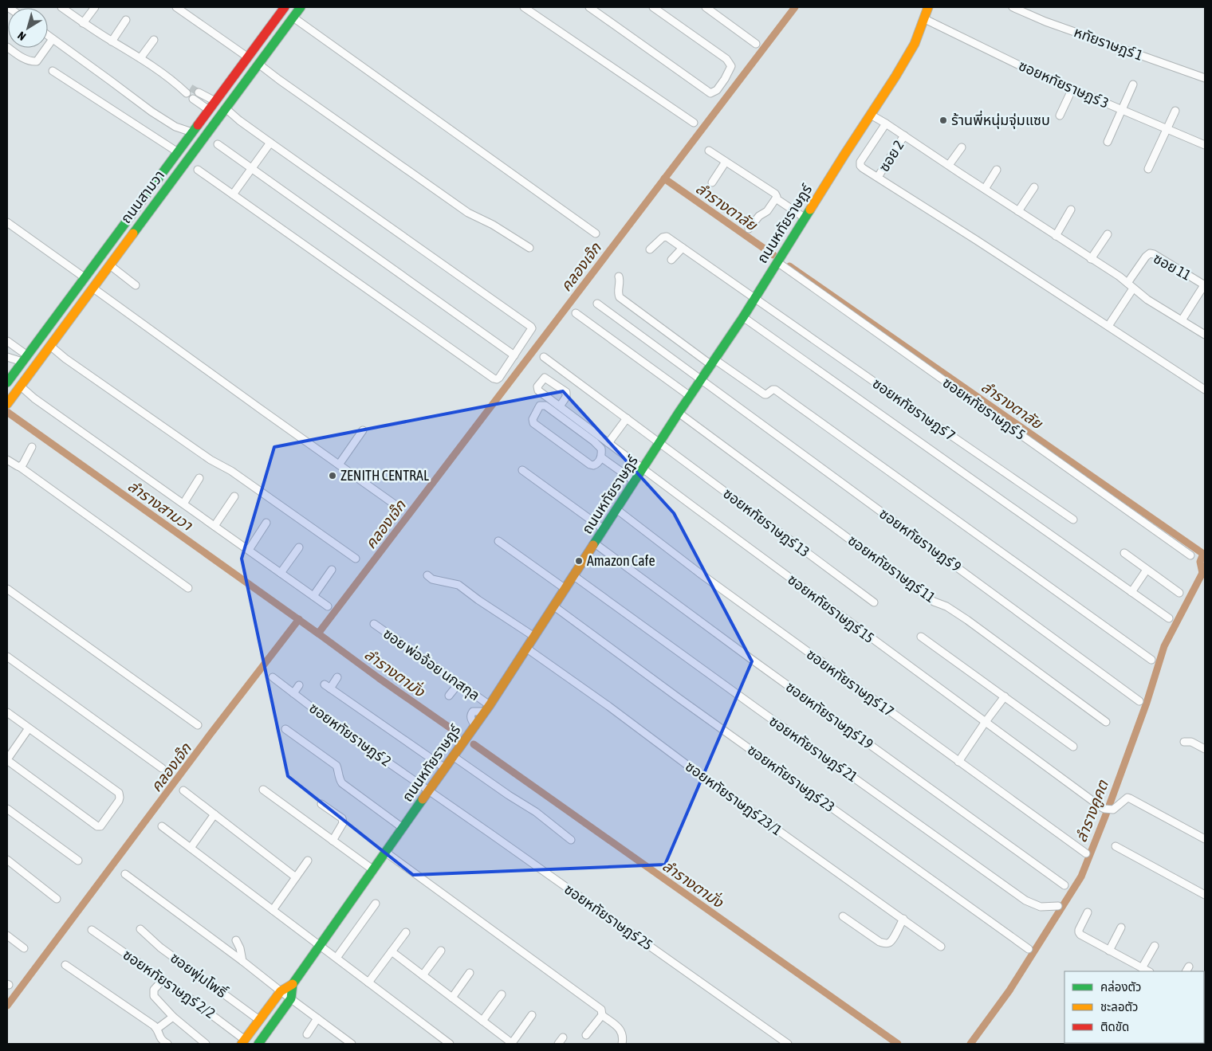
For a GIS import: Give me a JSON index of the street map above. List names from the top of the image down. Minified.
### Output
{"streets":{"main road":["ถนนสามวา","ถนนหทัยราษฎร์"],"street":["หทัยราษฎร์ 1","ซอยหทัยราษฎร์ 3","ซอย 2","ซอย 11","ซอยหทัยราษฎร์ 5","ซอยหทัยราษฎร์ 7","ซอยหทัยราษฎร์ 13","ซอยหทัยราษฎร์ 9","ซอยหทัยราษฎร์ 11","ซอยหทัยราษฎร์ 15","ซอย พ่อจ้อย นกสกุล","ซอยหทัยราษฎร์ 17","ซอยหทัยราษฎร์ 19","ซอยหทัยราษฎร์ 2","ซอยหทัยราษฎร์ 21","ซอยหทัยราษฎร์ 23","ซอยหทัยราษฎร์ 23/1","ซอยหทัยราษฎร์ 25","ซอยพุ่มโพธิ์","ซอยหทัยราษฎร์ 2/2"]},"crossings":[["ซอยหทัยราษฎร์ 3","ถนนหทัยราษฎร์"],["ถนนหทัยราษฎร์","ซอยหทัยราษฎร์ 5"],["ถนนหทัยราษฎร์","ซอยหทัยราษฎร์ 7"],["ถนนหทัยราษฎร์","ซอยหทัยราษฎร์ 13"],["ถนนหทัยราษฎร์","ซอยหทัยราษฎร์ 9"],["ถนนหทัยราษฎร์","ซอยหทัยราษฎร์ 11"],["ถนนหทัยราษฎร์","ซอยหทัยราษฎร์ 15"],["ถนนหทัยราษฎร์","ซอย พ่อจ้อย นกสกุล"],["ถนนหทัยราษฎร์","ซอยหทัยราษฎร์ 17"],["ถนนหทัยราษฎร์","ซอยหทัยราษฎร์ 19"],["ถนนหทัยราษฎร์","ซอยหทัยราษฎร์ 2"],["ถนนหทัยราษฎร์","ซอยหทัยราษฎร์ 21"],["ถนนหทัยราษฎร์","ซอยหทัยราษฎร์ 23"],["ถนนหทัยราษฎร์","ซอยหทัยราษฎร์ 23/1"],["ถนนหทัยราษฎร์","ซอยหทัยราษฎร์ 25"],["ถนนหทัยราษฎร์","ซอยพุ่มโพธิ์"],["ถนนหทัยราษฎร์","ซอยหทัยราษฎร์ 2/2"],["ซอยหทัยราษฎร์ 2","ซอยหทัยราษฎร์ 25"]],"water":["ลำรางตาลัย","คลองเจ๊ก","ลำรางสามวา","ลำรางตามั่ง","ลำรางคูคต"],"places":["ร้านพี่หนุ่มจุ่มแซบ","ZENITH CENTRAL","Amazon Cafe"],"legend":["คล่องตัว","ชะลอตัว","ติดขัด"],"north":"bottom left"}
